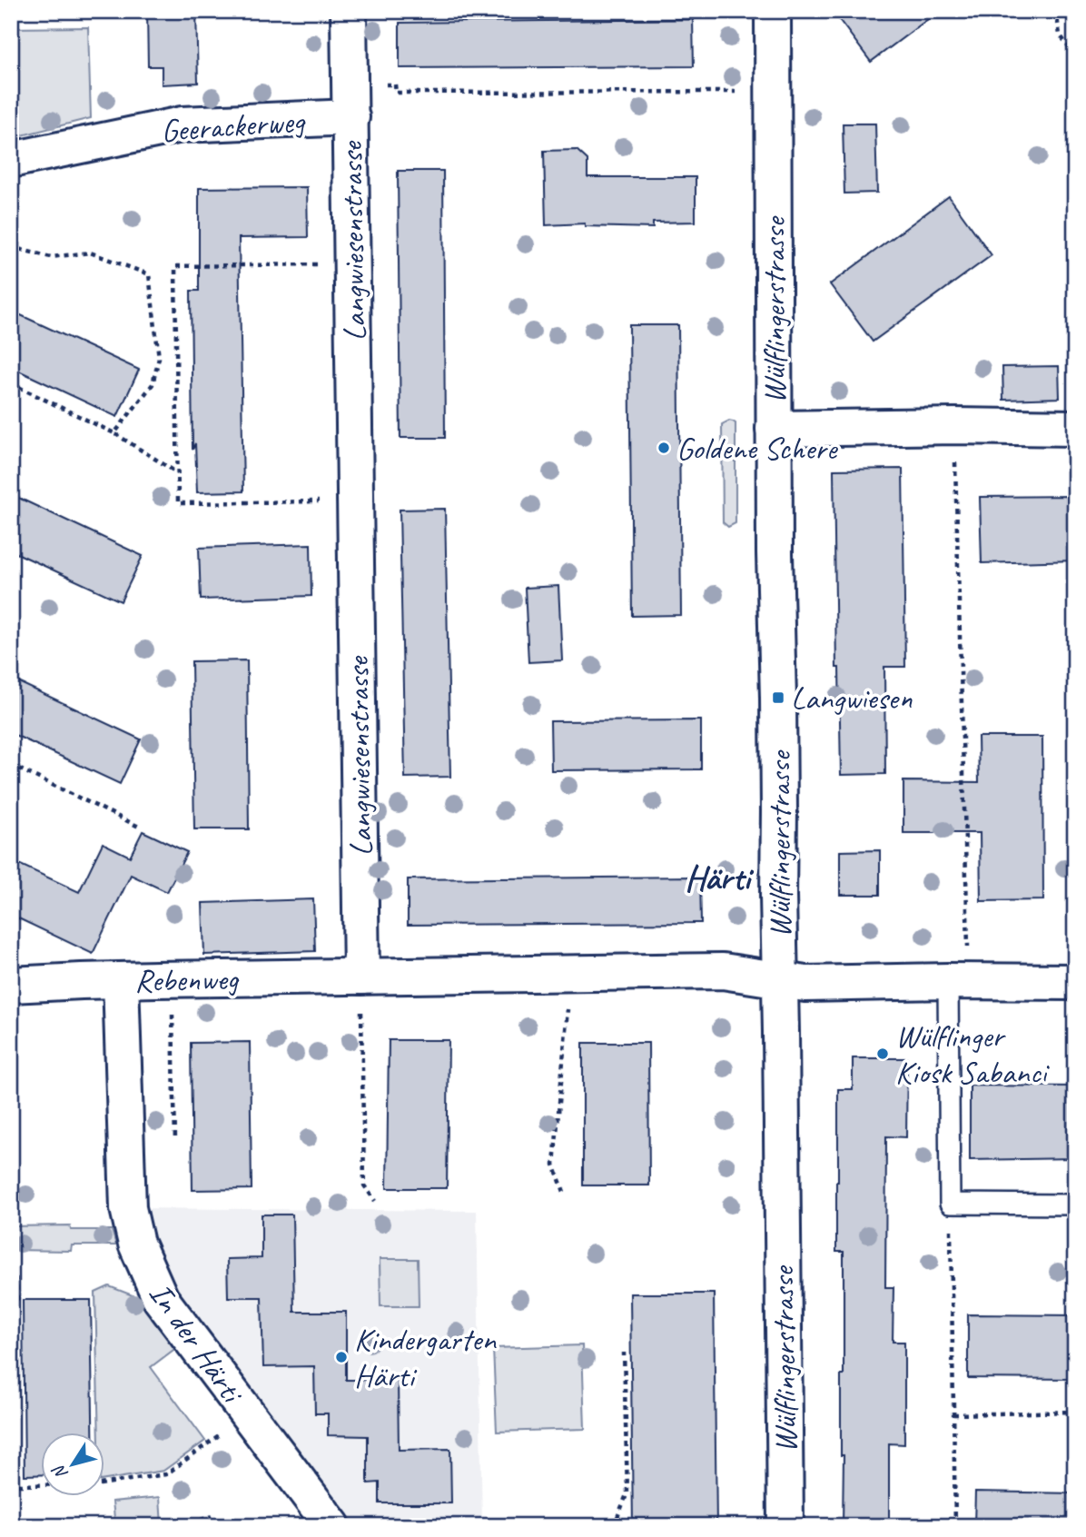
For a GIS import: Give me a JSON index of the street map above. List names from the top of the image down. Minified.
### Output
{"streets":{"street":["Geerackerweg","Langwiesenstrasse","Wülflingerstrasse","Rebenweg","In der Härti"]},"crossings":[["Geerackerweg","Langwiesenstrasse"],["Langwiesenstrasse","Rebenweg"],["Rebenweg","In der Härti"]],"districts":["Härti"],"places":{"other":["Goldene Schere","Wülflinger Kiosk Sabanci","Kindergarten Härti"],"transit":["Langwiesen"]},"north":"bottom left"}
